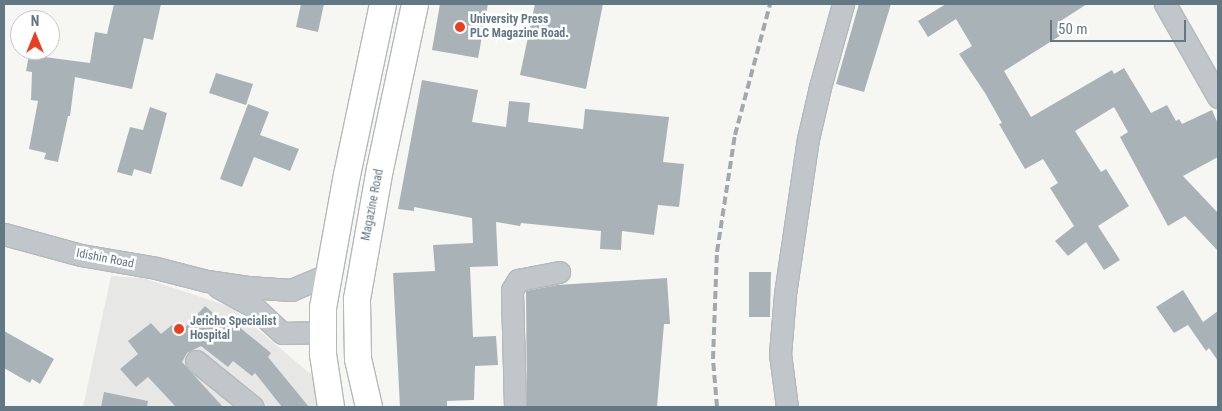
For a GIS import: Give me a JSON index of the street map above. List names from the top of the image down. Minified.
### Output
{"streets":{"main road":["Magazine Road"],"street":["Idishin Road"]},"places":["University Press PLC Magazine Road.","Jericho Specialist Hospital"],"scale_bar":"50 m","north":"top"}
